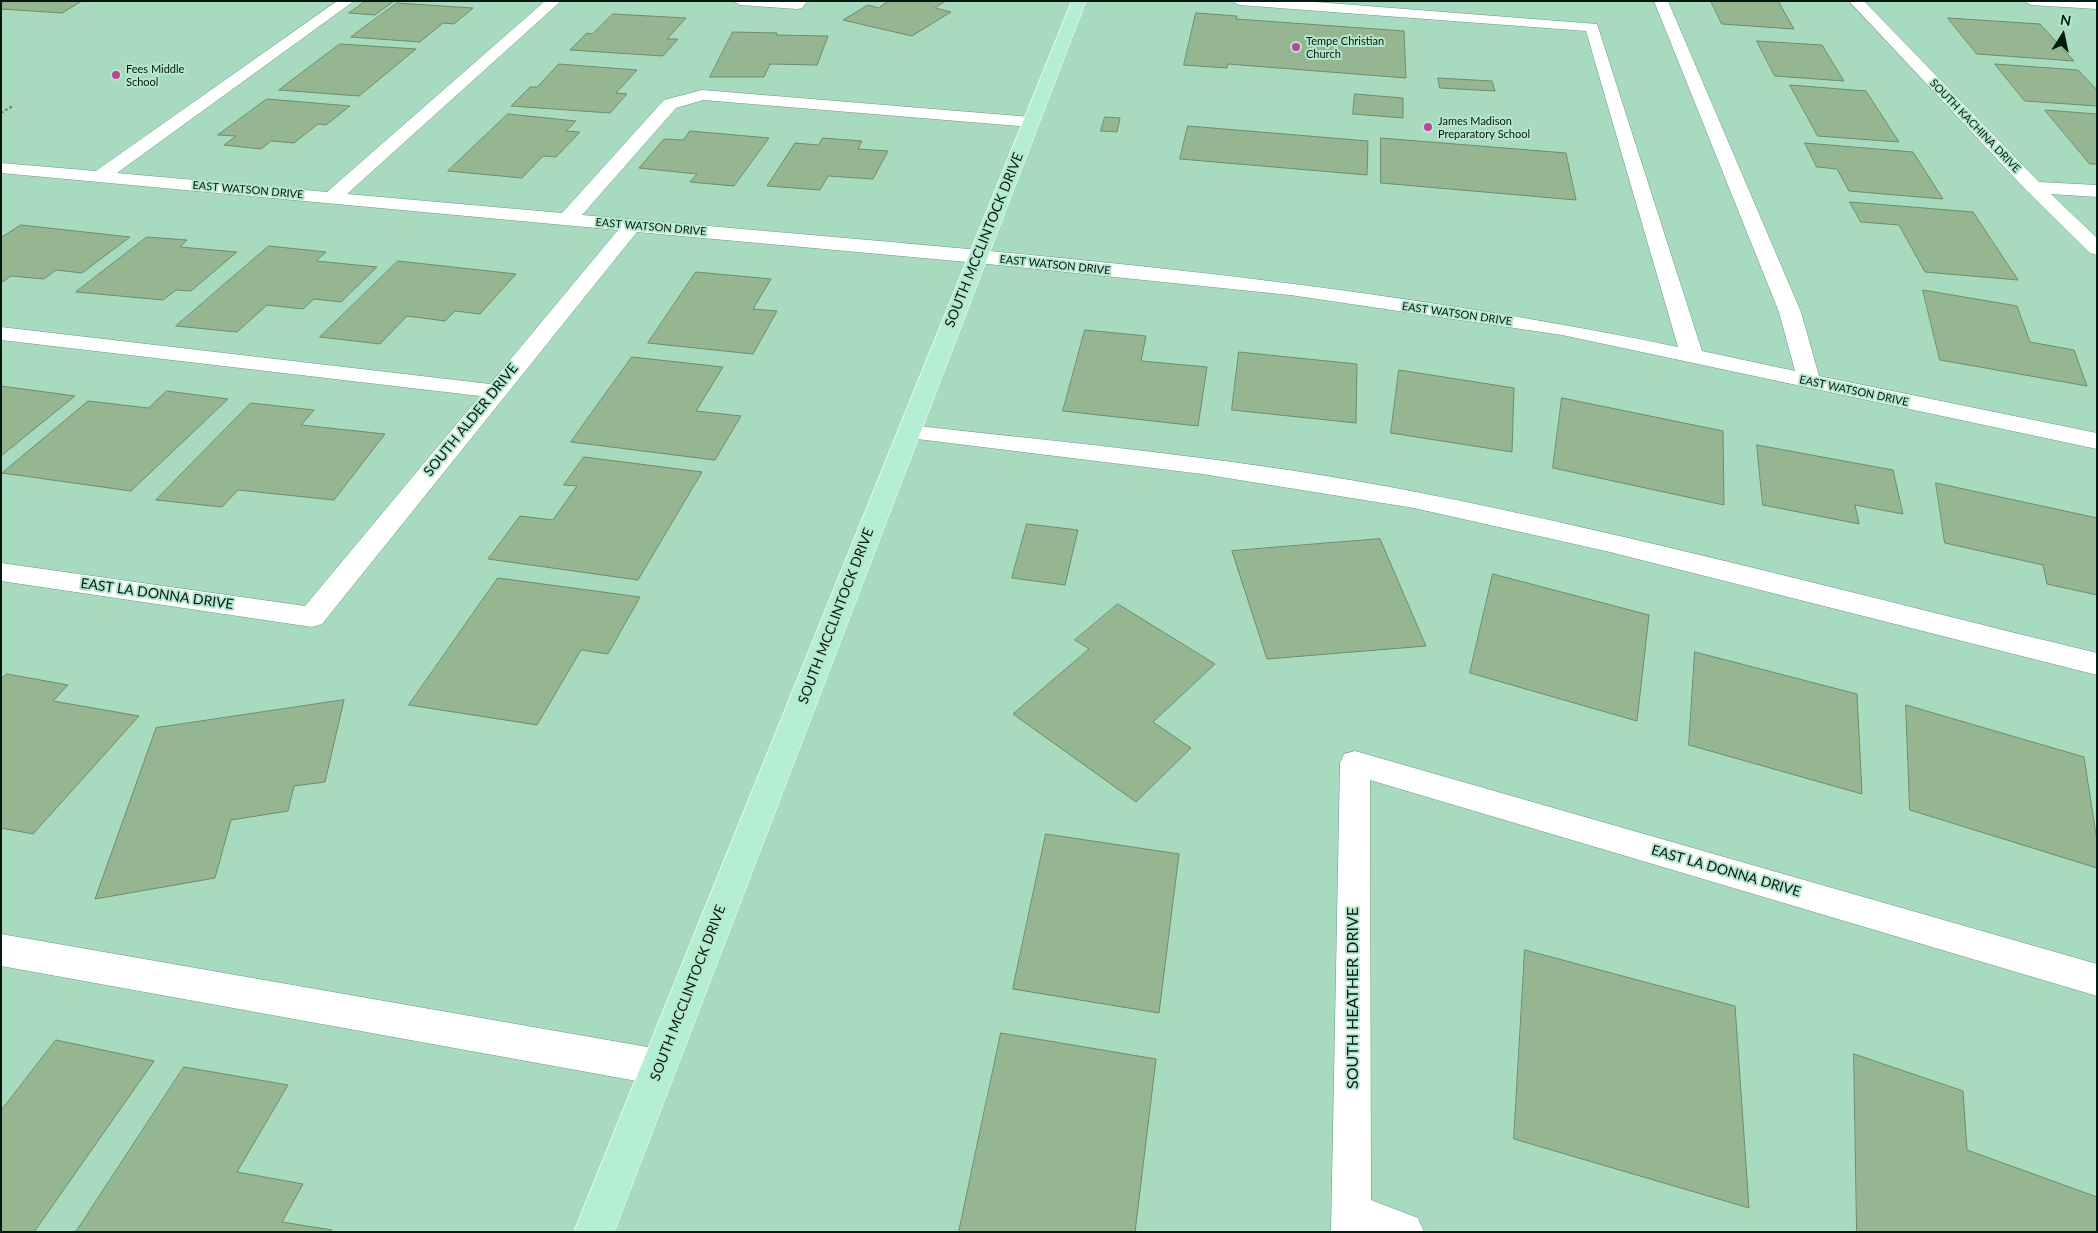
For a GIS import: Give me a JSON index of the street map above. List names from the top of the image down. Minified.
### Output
{"streets":{"main road":["SOUTH MCCLINTOCK DRIVE"],"street":["SOUTH KACHINA DRIVE","EAST WATSON DRIVE","SOUTH ALDER DRIVE","EAST LA DONNA DRIVE","SOUTH HEATHER DRIVE"]},"crossings":[["EAST WATSON DRIVE","SOUTH MCCLINTOCK DRIVE"],["EAST WATSON DRIVE","SOUTH ALDER DRIVE"],["SOUTH ALDER DRIVE","EAST LA DONNA DRIVE"],["EAST LA DONNA DRIVE","SOUTH HEATHER DRIVE"]],"places":["Tempe Christian Church","Fees Middle School","James Madison Preparatory School"],"north":"top"}
